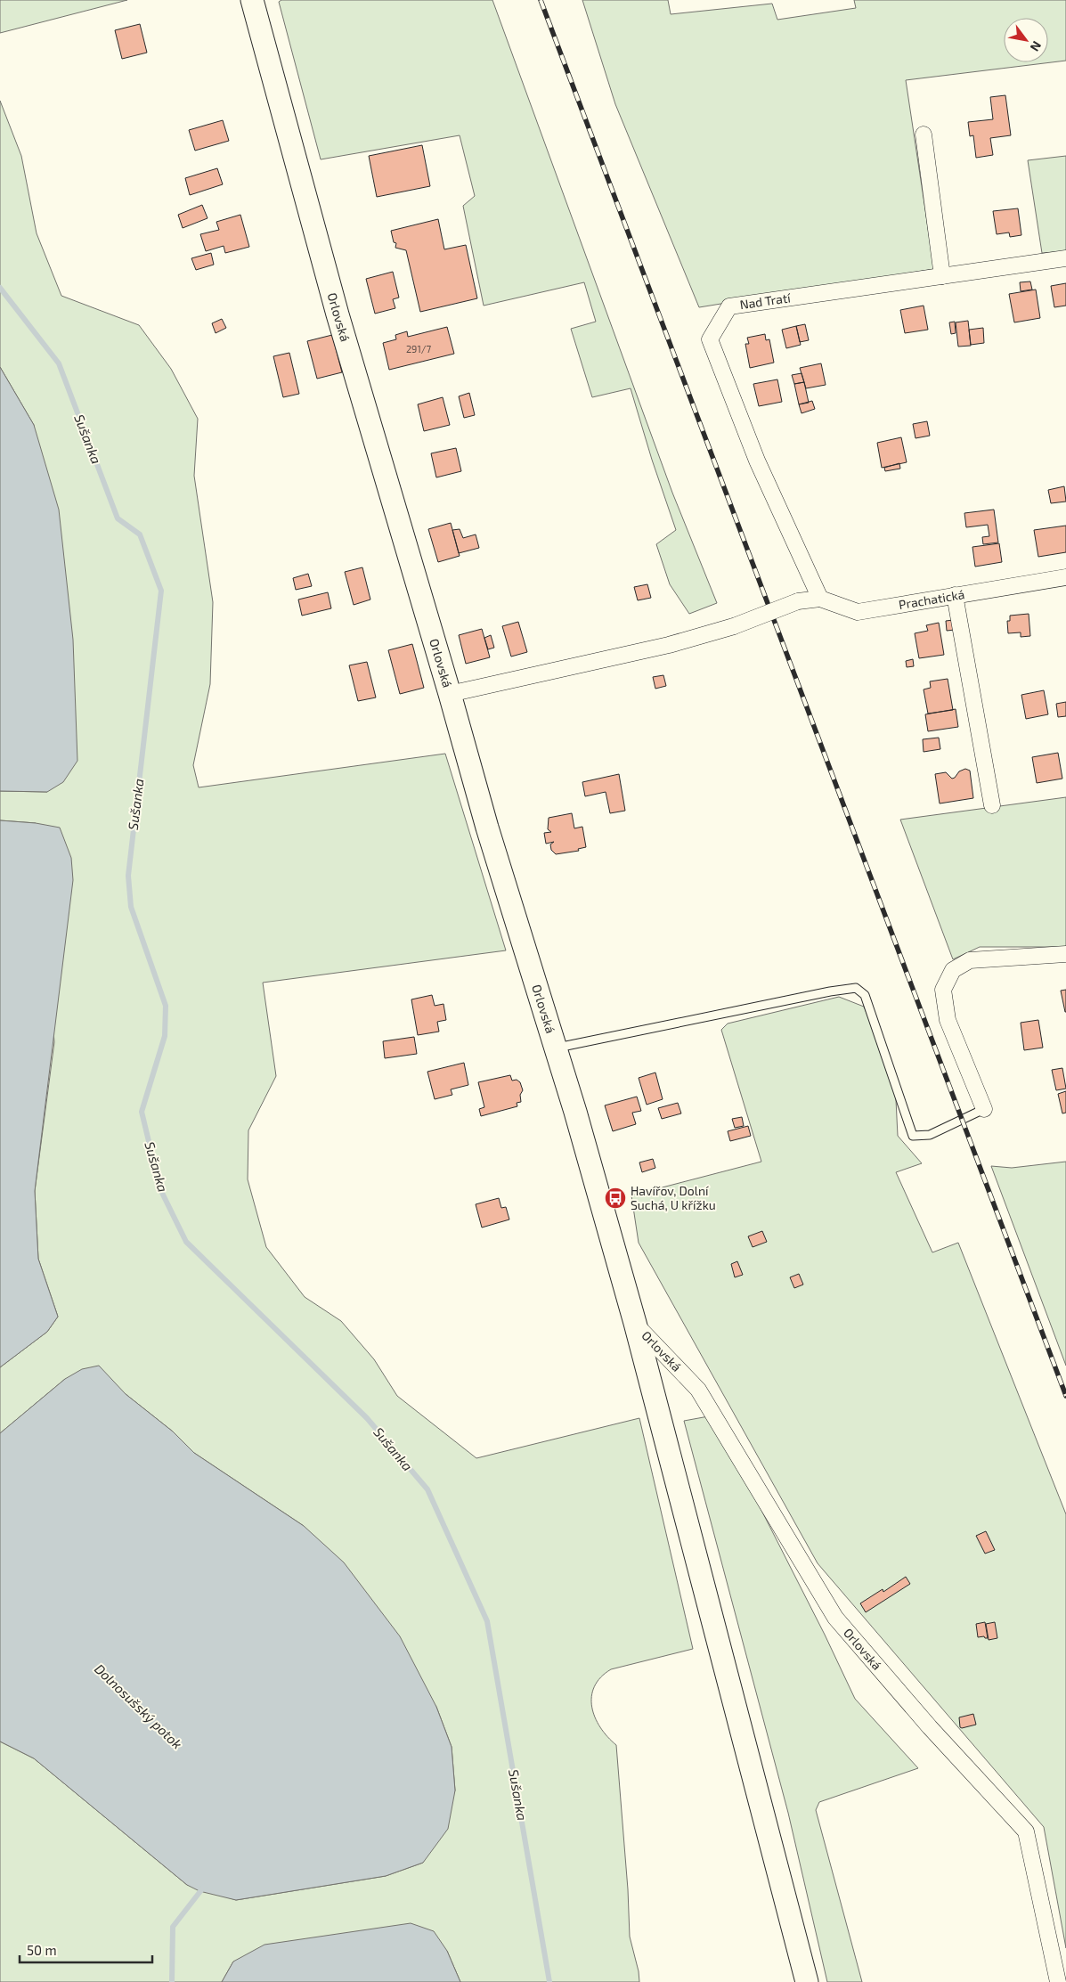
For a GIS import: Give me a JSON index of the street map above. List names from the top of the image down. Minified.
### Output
{"streets":{"main road":["Orlovská"],"street":["Nad Tratí","Prachatická"]},"crossings":[["Nad Tratí","Prachatická"],["Orlovská","Prachatická"]],"water":["Sušanka","Dolnosušský potok"],"places":{"bus stop":["Havířov, Dolní Suchá, U křížku"]},"house_numbers":["291/7"],"scale_bar":"50 m","north":"bottom right"}
